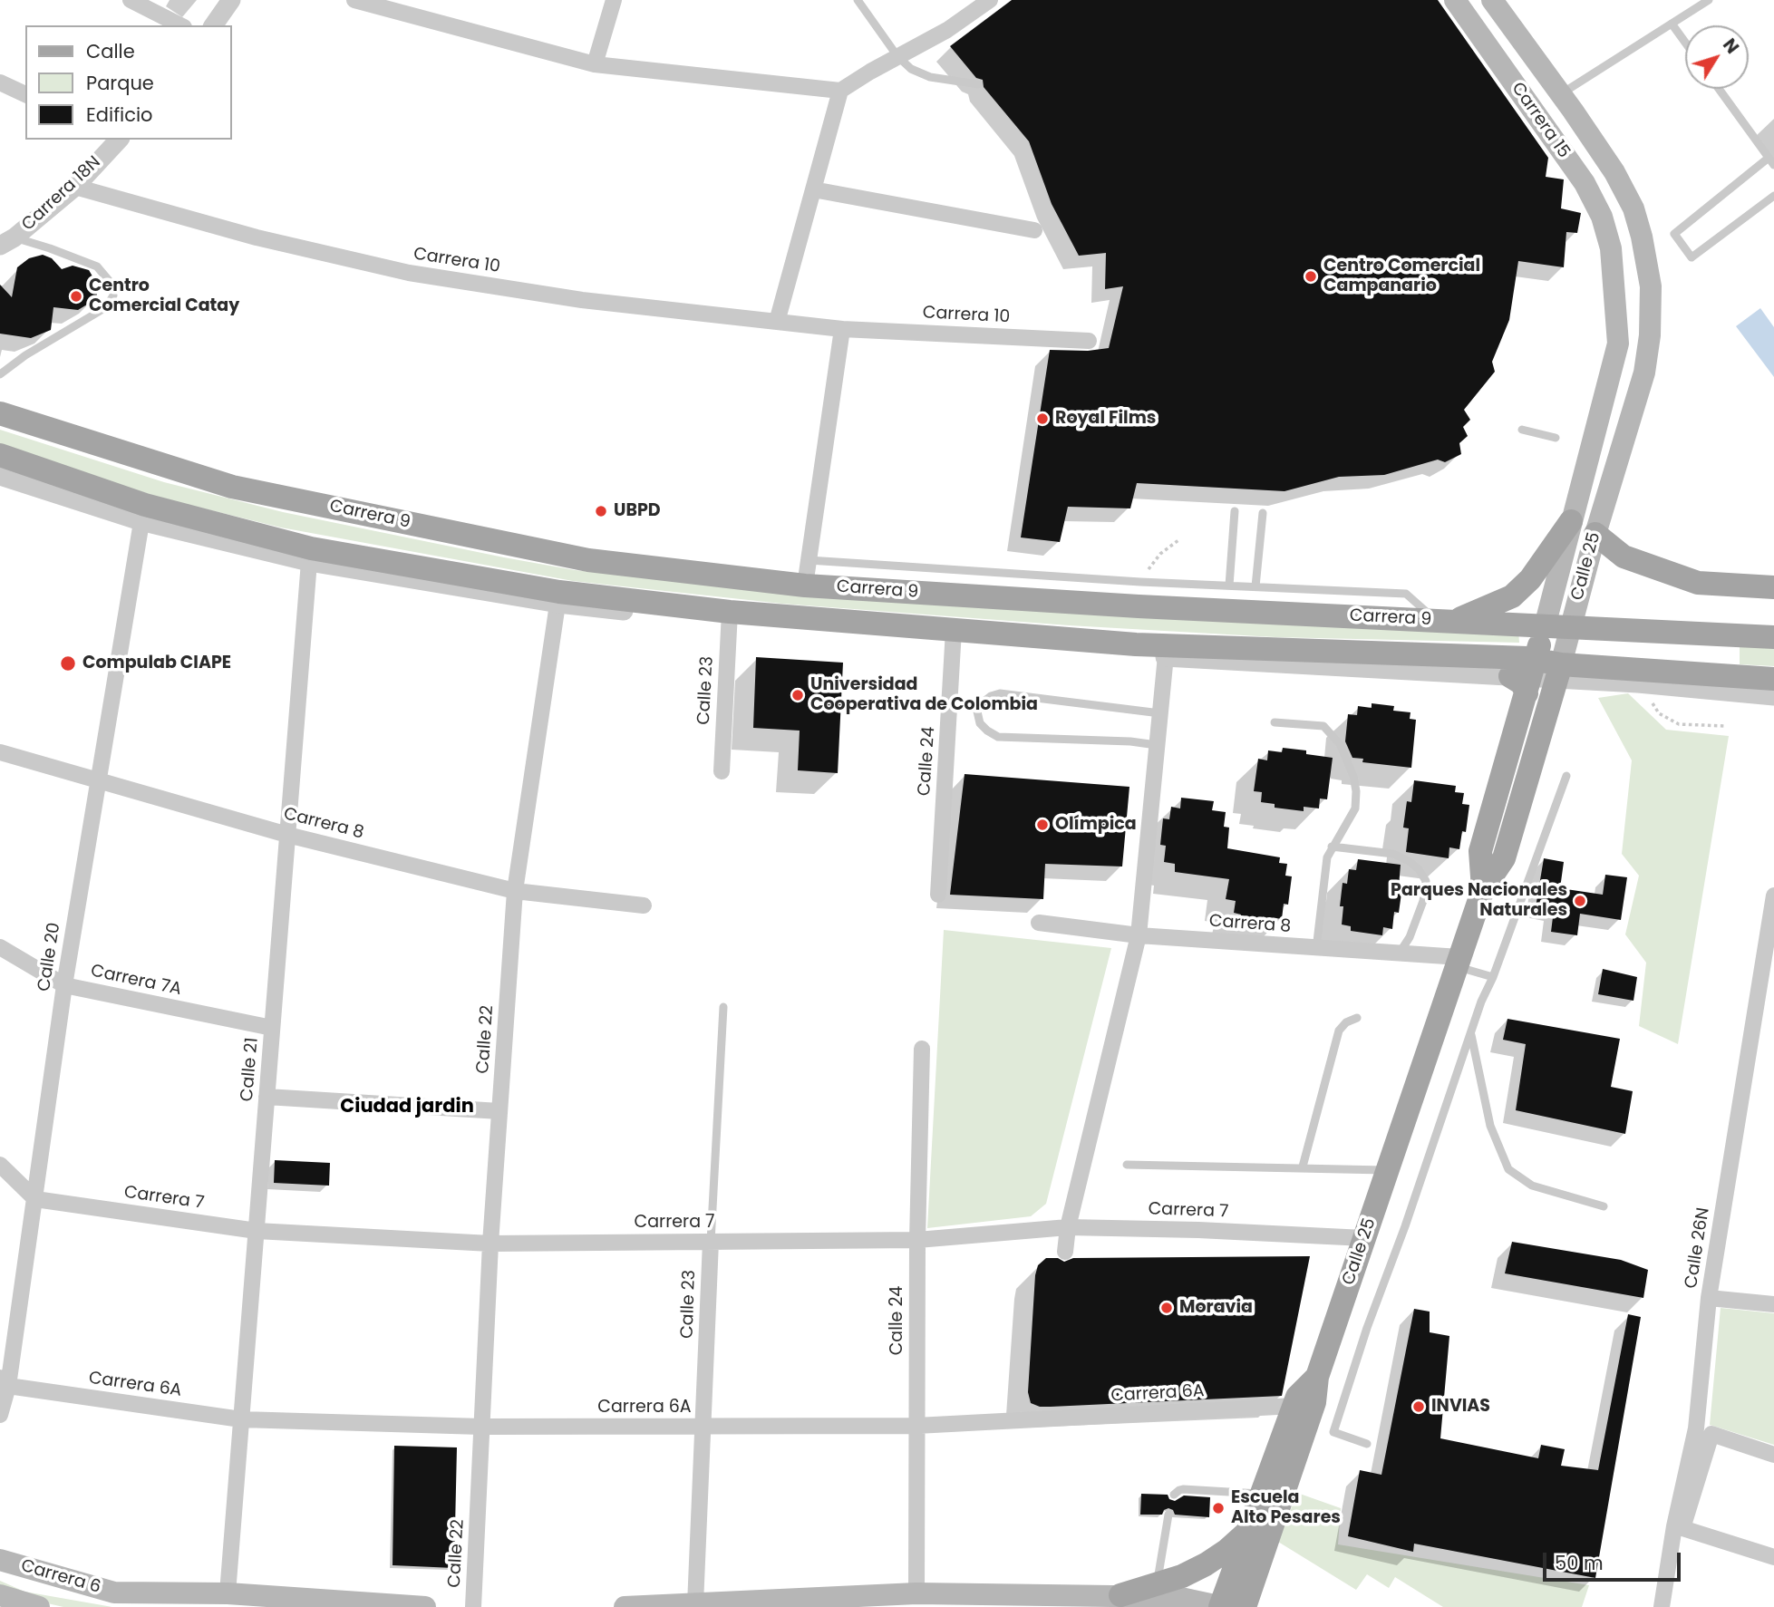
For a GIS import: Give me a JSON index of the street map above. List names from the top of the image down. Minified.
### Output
{"streets":{"main road":["Carrera 15","Carrera 9","Calle 25","Carrera 6"],"street":["Carrera 18N","Carrera 10","Calle 23","Calle 24","Carrera 8","Calle 20","Carrera 7A","Calle 22","Calle 21","Carrera 7","Calle 26N","Carrera 6A"]},"crossings":[["Carrera 15","Calle 25"],["Carrera 18N","Carrera 10"],["Carrera 9","Calle 25"],["Carrera 9","Calle 23"],["Carrera 9","Calle 24"],["Carrera 9","Calle 20"],["Carrera 9","Calle 22"],["Carrera 9","Calle 21"],["Calle 25","Carrera 8"],["Calle 25","Carrera 7"],["Calle 25","Carrera 6A"],["Calle 23","Carrera 7"],["Calle 23","Carrera 6A"],["Calle 24","Carrera 7"],["Calle 24","Carrera 6A"],["Carrera 8","Calle 20"],["Carrera 8","Calle 22"],["Carrera 8","Calle 21"],["Calle 20","Carrera 7A"],["Calle 20","Carrera 7"],["Calle 20","Carrera 6A"],["Carrera 7A","Calle 21"],["Calle 22","Carrera 7"],["Calle 22","Carrera 6A"],["Calle 21","Carrera 7"],["Calle 21","Carrera 6A"],["Calle 21","Carrera 6"]],"districts":["Ciudad jardin"],"places":["Centro Comercial Campanario","Centro Comercial Catay","Royal Films","UBPD","Compulab CIAPE","Universidad Cooperativa de Colombia","Olímpica","Parques Nacionales Naturales","Moravia","INVIAS","Escuela Alto Pesares"],"legend":["Calle","Parque","Edificio"],"scale_bar":"50 m","north":"top right"}
